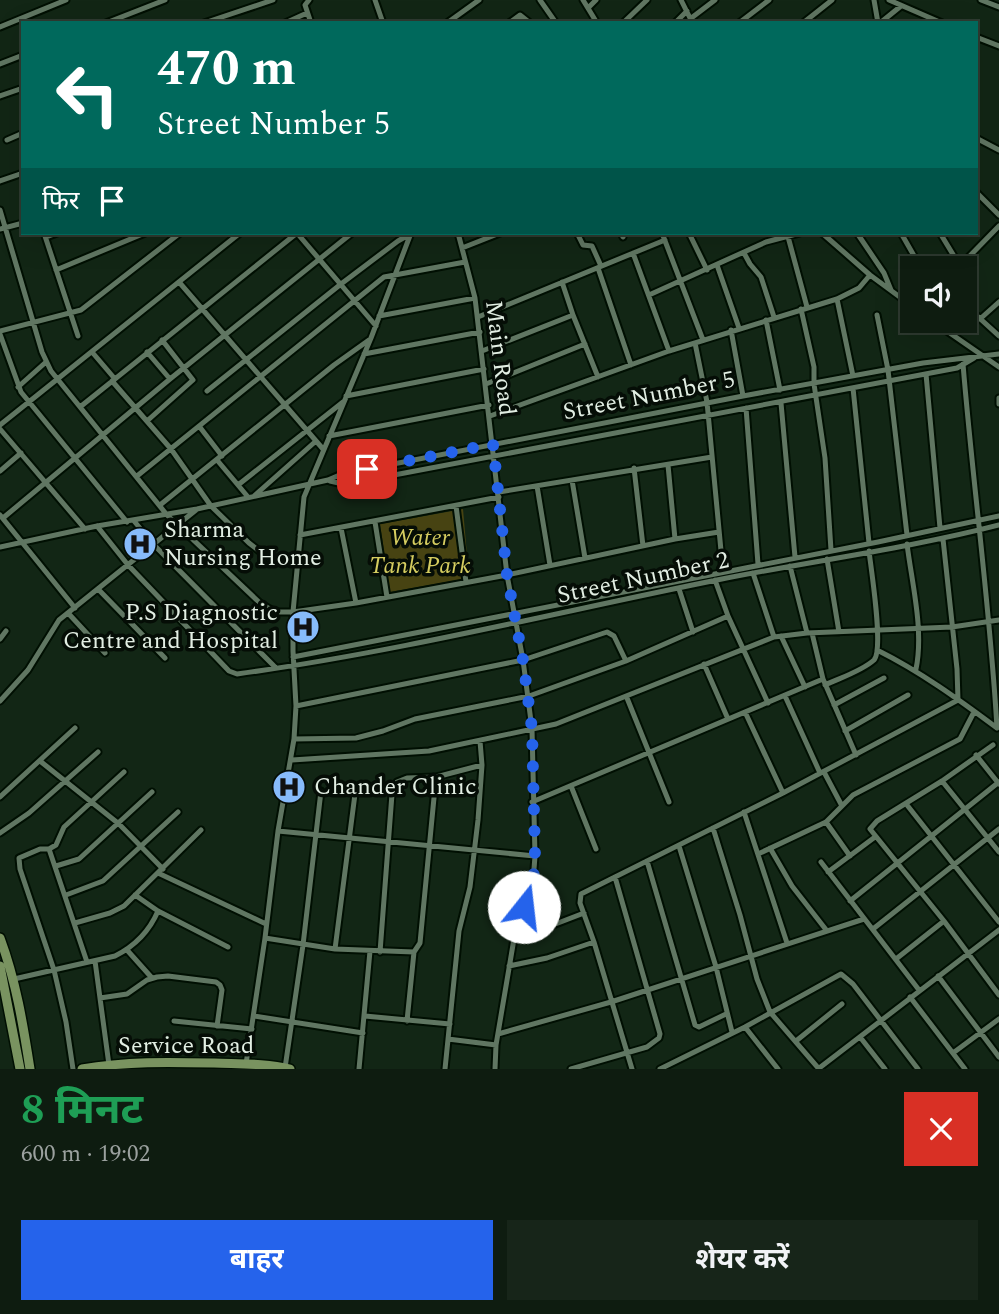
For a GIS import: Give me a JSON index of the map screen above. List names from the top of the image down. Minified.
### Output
{"streets":{"main road":["Service Road"],"street":["Main Road","Street Number 5","Street Number 2"]},"crossings":[["Main Road","Street Number 5"],["Main Road","Street Number 2"]],"parks":["Water Tank Park"],"places":{"hospital":["Sharma Nursing Home","P.S Diagnostic Centre and Hospital","Chander Clinic"]},"page":{"turn":["470 m","Street Number 5"],"then":"फिर","heading":["8 मिनट","600 m · 19:02"],"buttons":["बाहर","शेयर करें"]}}
